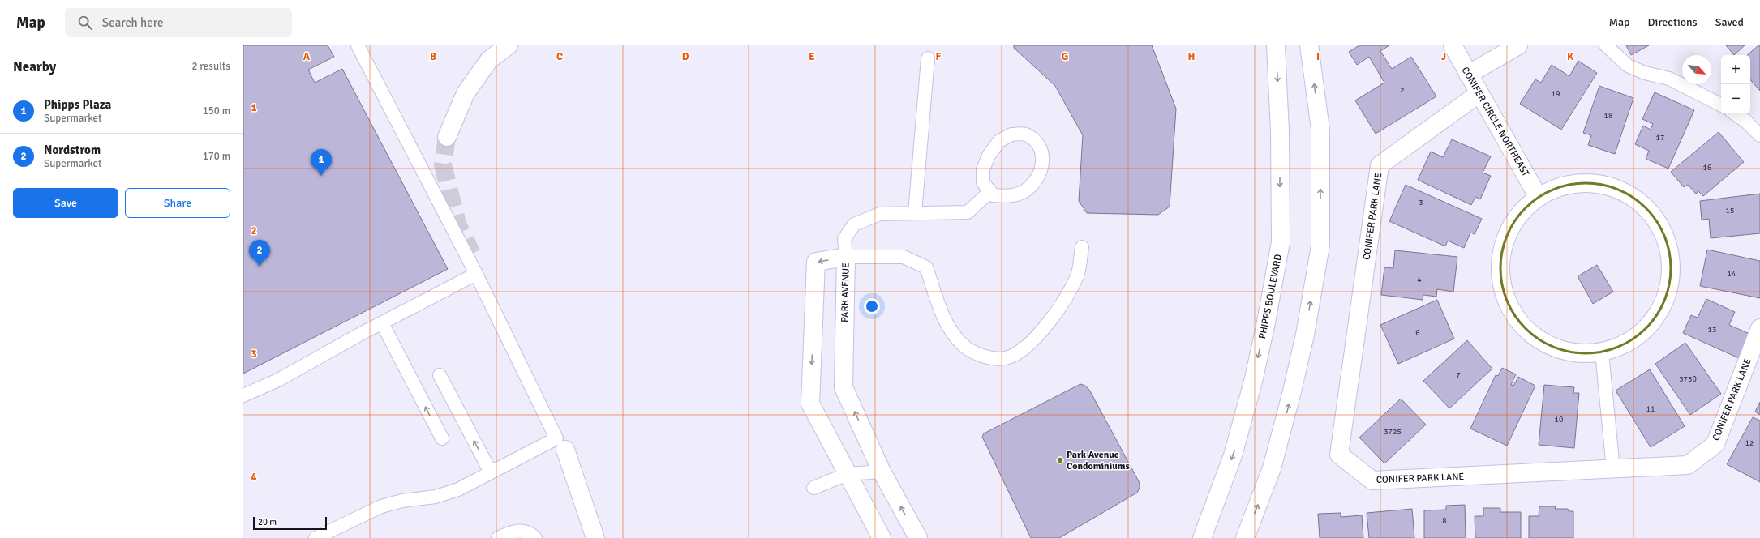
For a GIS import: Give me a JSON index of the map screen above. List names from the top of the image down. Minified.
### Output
{"streets":{"street":["CONIFER CIRCLE NORTHEAST","CONIFER PARK LANE","PARK AVENUE","PHIPPS BOULEVARD"]},"crossings":[["CONIFER CIRCLE NORTHEAST","CONIFER PARK LANE"]],"places":["Park Avenue Condominiums"],"house_numbers":["2","19","18","17","16","3","15","14","4","13","6","7","3730","11","10","3725","12","8"],"scale_bar":"20 m","north":"bottom right","page":{"header":"Map","search":"Search here","nav":["Map","Directions","Saved"],"heading":["Nearby","2 results"],"map_buttons":["+","−"],"list":[{"mark":"1","name":"Phipps Plaza","note":"Supermarket","value":"150 m"},{"mark":"2","name":"Nordstrom","note":"Supermarket","value":"170 m"}],"pins":["1","2"],"buttons":["Save","Share"],"scale":"20 m"},"grid":{"columns":["A","B","C","D","E","F","G","H","I","J","K"],"rows":["1","2","3","4"]}}
